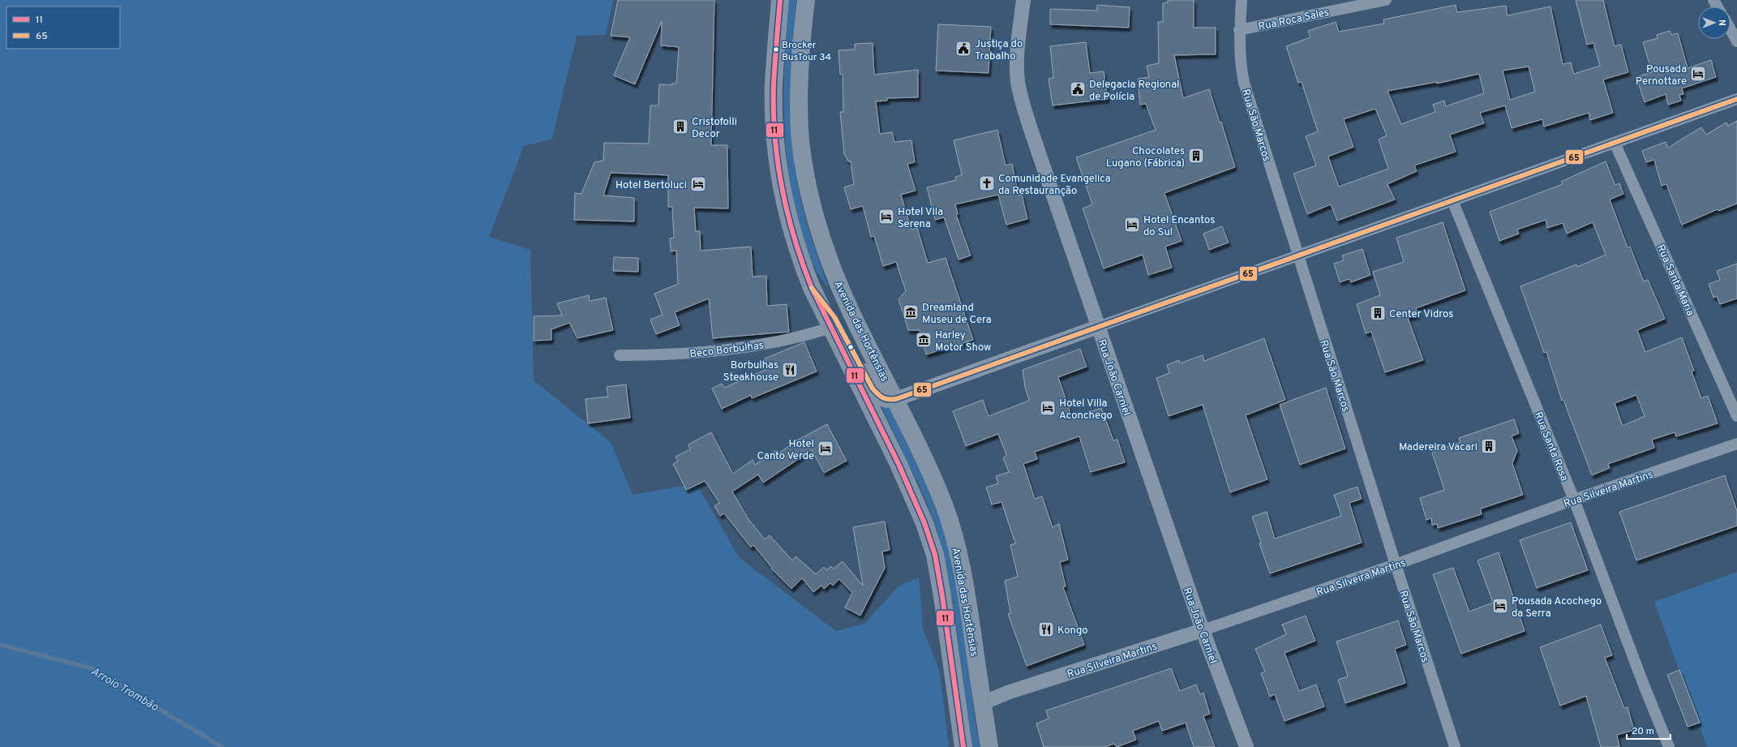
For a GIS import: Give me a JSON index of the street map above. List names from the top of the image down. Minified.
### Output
{"streets":{"main road":["Avenida das Hortênsias"],"street":["Rua Roca Sales","Rua São Marcos","Rua Santa Maria","Beco Borbulhas","Rua João Carniel","Rua Santa Rosa","Rua Silveira Martins"]},"crossings":[["Rua Roca Sales","Rua São Marcos"],["Rua São Marcos","Rua Silveira Martins"],["Avenida das Hortênsias","Beco Borbulhas"],["Avenida das Hortênsias","Rua Silveira Martins"],["Rua João Carniel","Rua Silveira Martins"],["Rua Santa Rosa","Rua Silveira Martins"]],"water":["Arroio Trombão"],"places":{"public building":["Justiça do Trabalho","Delegacia Regional de Polícia"],"other":["Brocker BusTour 34"],"hotel":["Pousada Pernottare","Hotel Bertoluci","Hotel Vila Serena","Hotel Encantos do Sul","Hotel Villa Aconchego","Hotel Canto Verde","Pousada Acochego da Serra"],"building":["Cristofolli Decor","Chocolates Lugano (Fábrica)","Center Vidros","Madereira Vacari"],"church":["Comunidade Evangelica da Restauranção"],"museum":["Dreamland Museu de Cera","Harley Motor Show"],"restaurant":["Borbulhas Steakhouse","Kongo"]},"lines":["transit line 11","transit line 65"],"legend":["11","65"],"scale_bar":"20 m","north":"right"}
